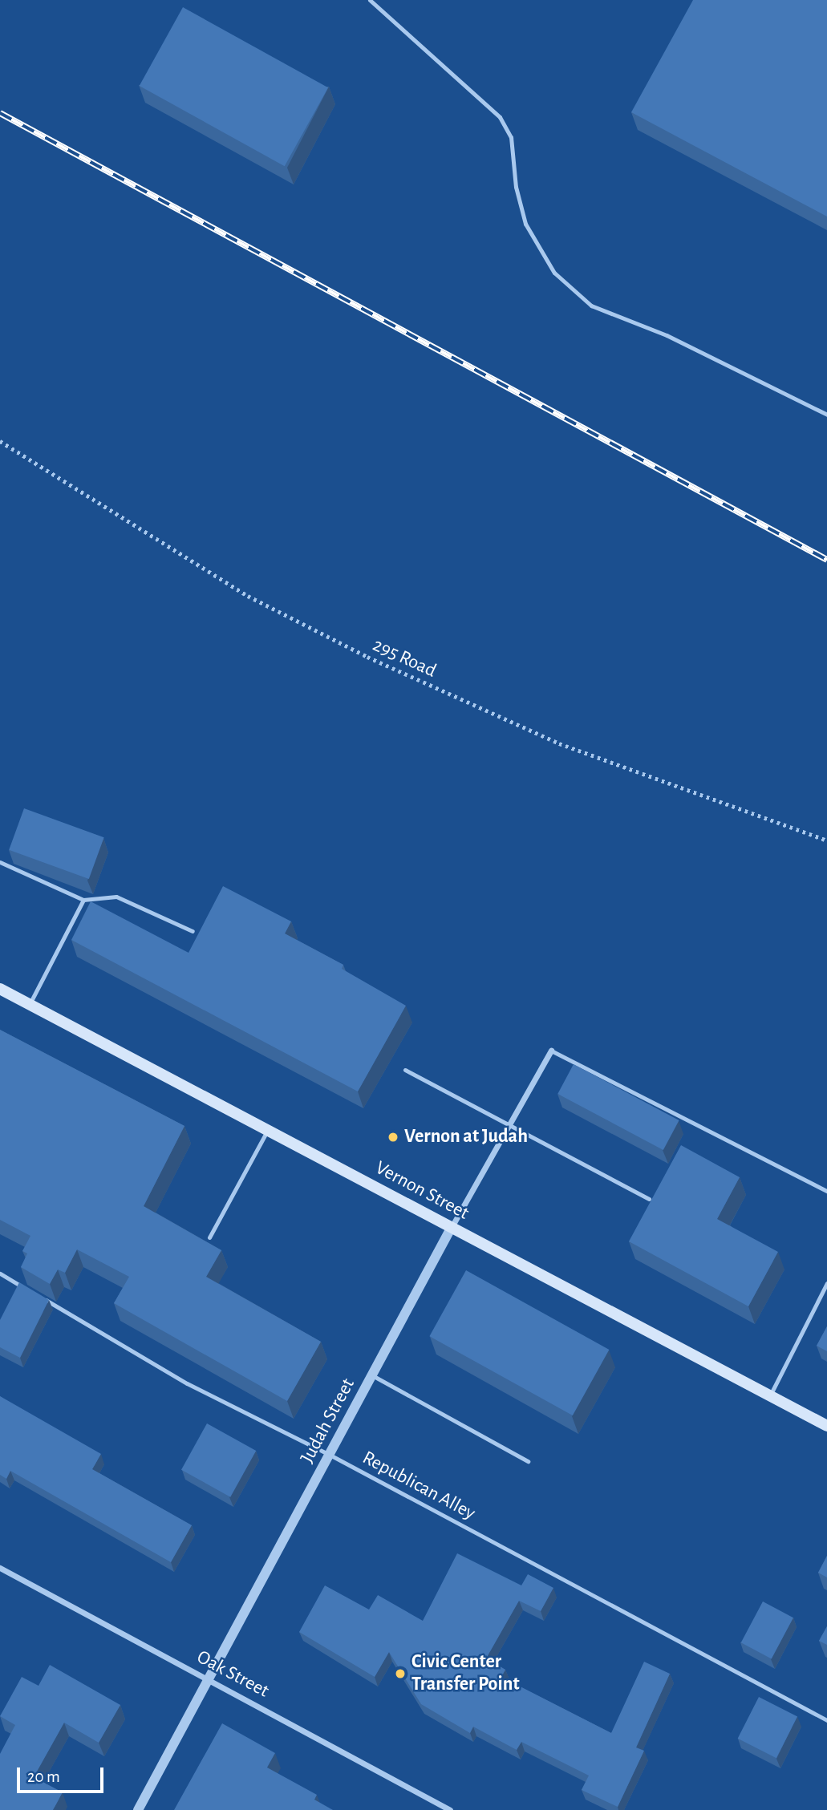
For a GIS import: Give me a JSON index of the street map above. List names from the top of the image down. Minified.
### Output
{"streets":{"main road":["Vernon Street"],"street":["Judah Street","Oak Street"],"lane":["Republican Alley"],"path":["295 Road"]},"crossings":[["Vernon Street","Judah Street"],["Judah Street","Republican Alley"],["Judah Street","Oak Street"]],"places":["Vernon at Judah","Civic Center Transfer Point"],"scale_bar":"20 m"}
